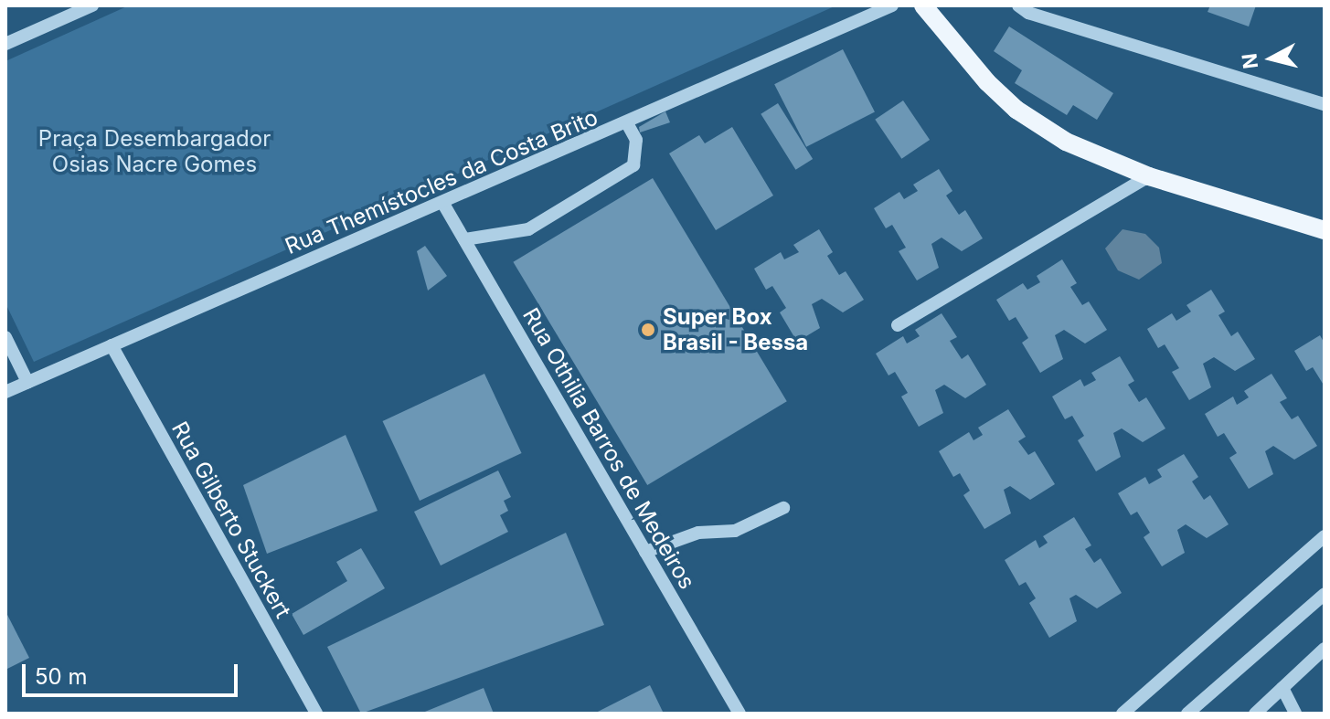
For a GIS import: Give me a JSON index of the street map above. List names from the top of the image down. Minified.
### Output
{"streets":{"street":["Rua Themístocles da Costa Brito","Rua Othilia Barros de Medeiros","Rua Gilberto Stuckert"]},"crossings":[["Rua Themístocles da Costa Brito","Rua Othilia Barros de Medeiros"],["Rua Themístocles da Costa Brito","Rua Gilberto Stuckert"]],"parks":["Praça Desembargador Osias Nacre Gomes"],"places":["Super Box Brasil - Bessa"],"scale_bar":"50 m","north":"left"}
